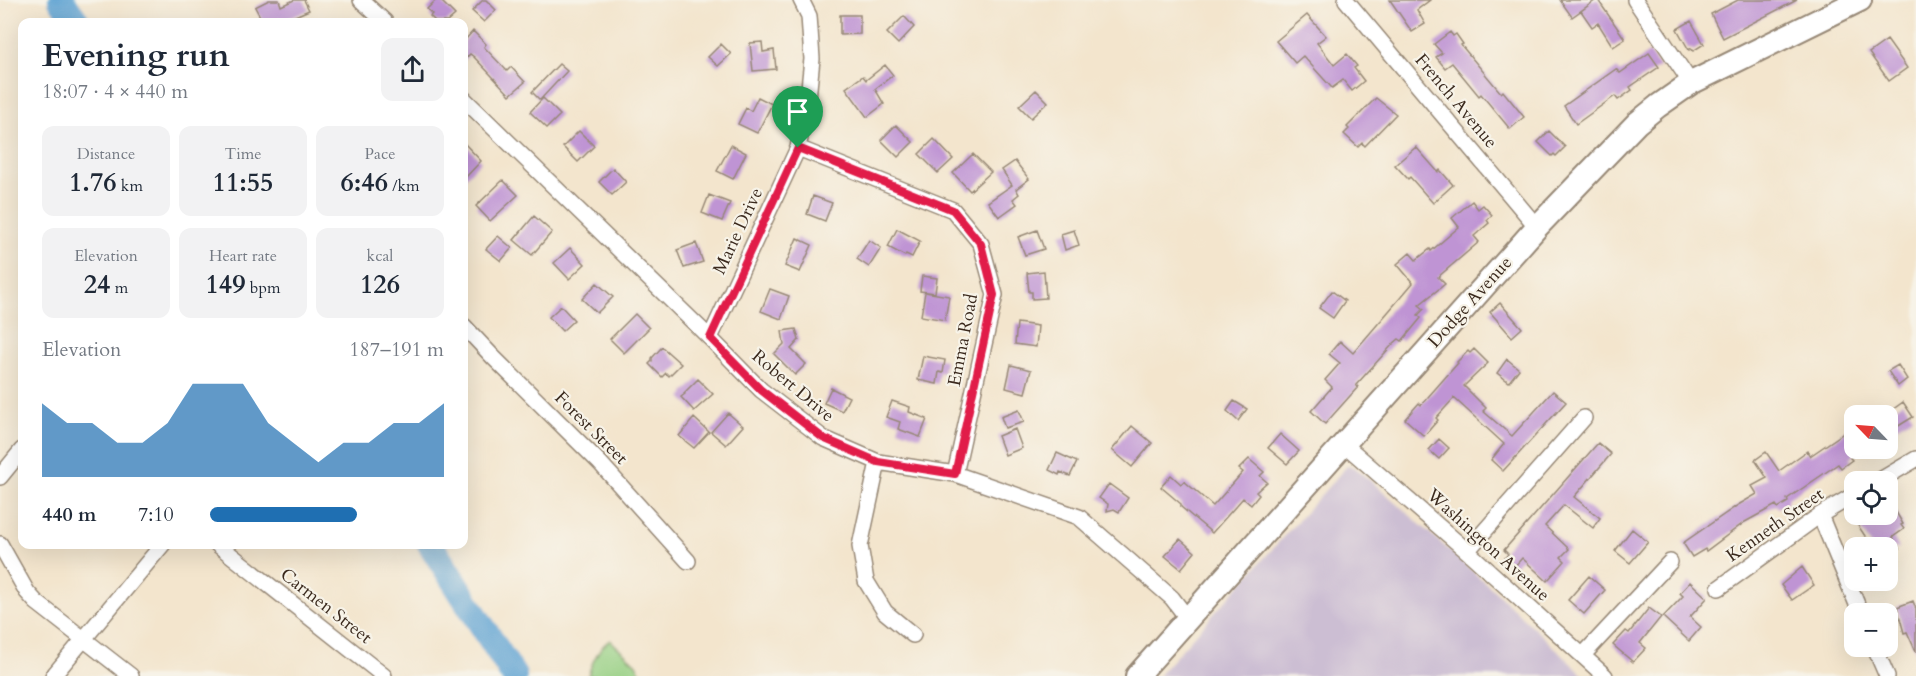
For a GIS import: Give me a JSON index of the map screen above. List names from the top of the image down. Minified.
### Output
{"streets":{"main road":["Dodge Avenue"],"street":["French Avenue","Marie Drive","Emma Road","Robert Drive","Forest Street","Kenneth Street","Washington Avenue","Carmen Street"]},"crossings":[["French Avenue","Dodge Avenue"],["Marie Drive","Emma Road"],["Marie Drive","Robert Drive"],["Dodge Avenue","Robert Drive"],["Dodge Avenue","Washington Avenue"],["Emma Road","Robert Drive"]],"north":"top left","page":{"heading":["Evening run","18:07 · 4 × 440 m"],"stats":[["Distance","1.76 km"],["Time","11:55"],["Pace","6:46 /km"],["Elevation","24 m"],["Heart rate","149 bpm"],["kcal","126"]],"chart":["Elevation","187–191 m"],"map_buttons":["+","−"],"list":[{"name":"440 m","note":"7:10"}]}}
